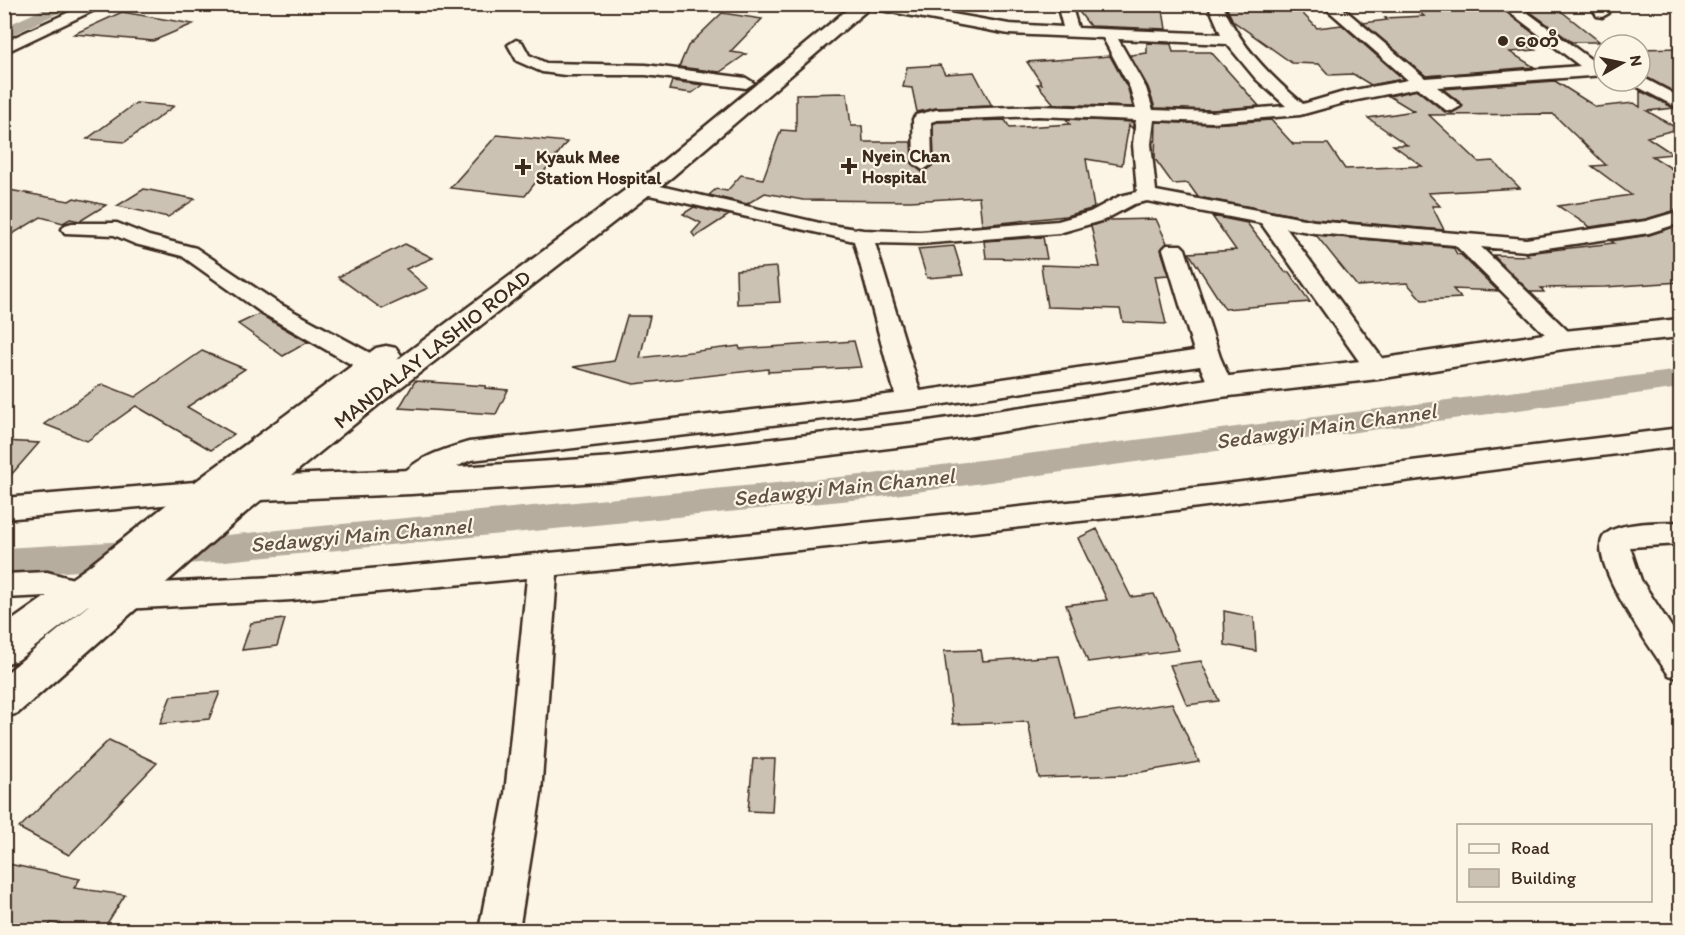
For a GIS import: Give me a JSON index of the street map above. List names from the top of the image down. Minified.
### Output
{"streets":{"main road":["MANDALAY LASHIO ROAD"]},"water":["Sedawgyi Main Channel"],"places":{"other":["စေတီ"],"health":["Nyein Chan Hospital","Kyauk Mee Station Hospital"]},"legend":["Road","Building"],"north":"right"}
